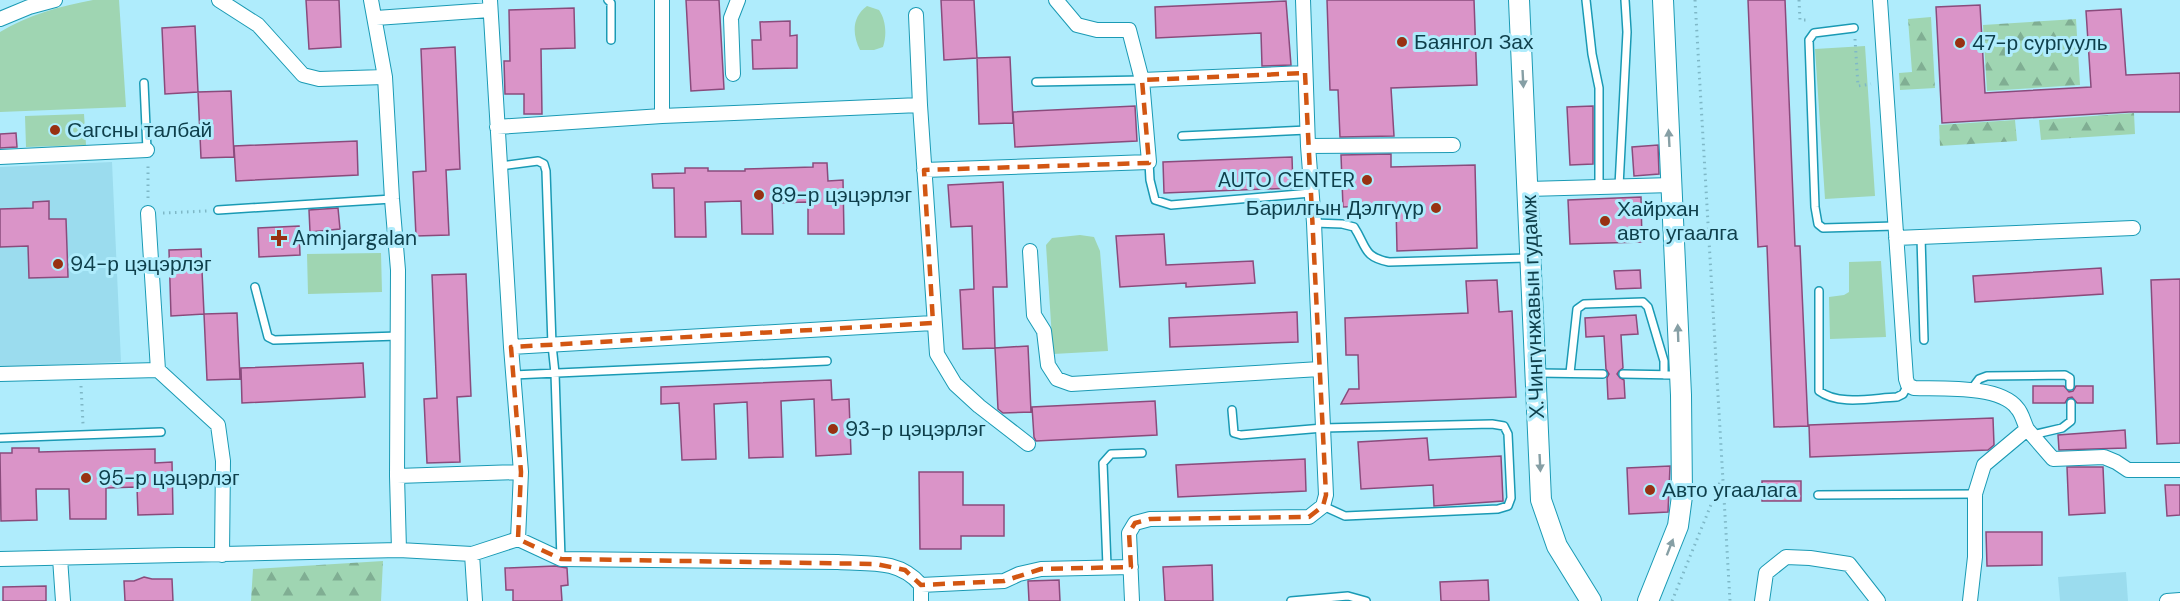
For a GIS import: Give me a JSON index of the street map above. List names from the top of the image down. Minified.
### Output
{"streets":{"main road":["Х.Чингүнжавын гудамж"]},"places":{"other":["Баянгол Зах","47-р сургууль","Сагсны талбай","AUTO CENTER","89-р цэцэрлэг","Барилгын Дэлгүүр","Хайрхан авто угаалга","94-р цэцэрлэг","93-р цэцэрлэг","95-р цэцэрлэг","Авто угаалага"],"health":["Aminjargalan"]}}
